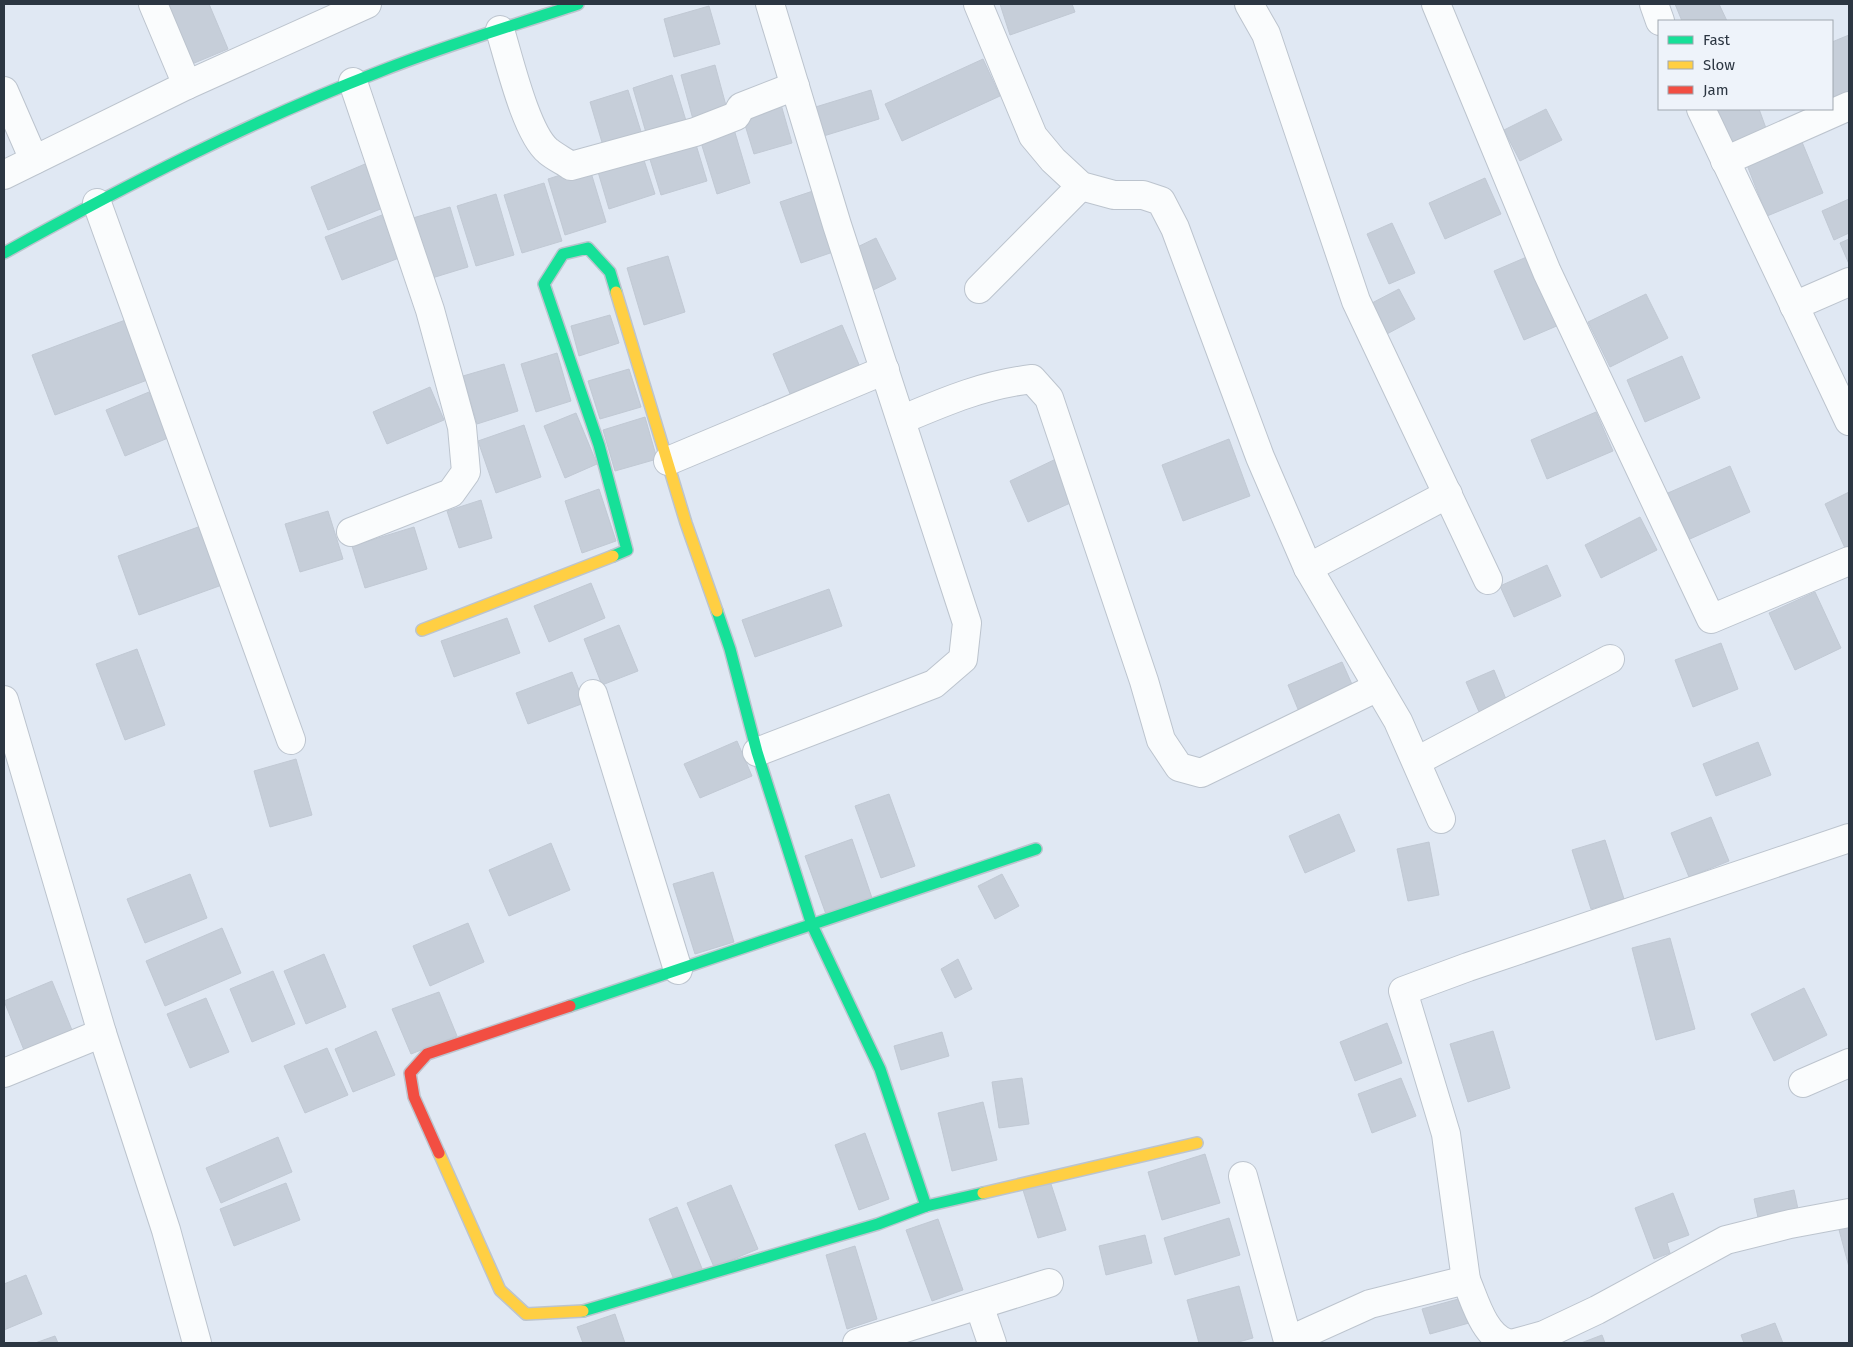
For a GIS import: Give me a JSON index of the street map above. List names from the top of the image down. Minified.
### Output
{"legend":["Fast","Slow","Jam"]}
